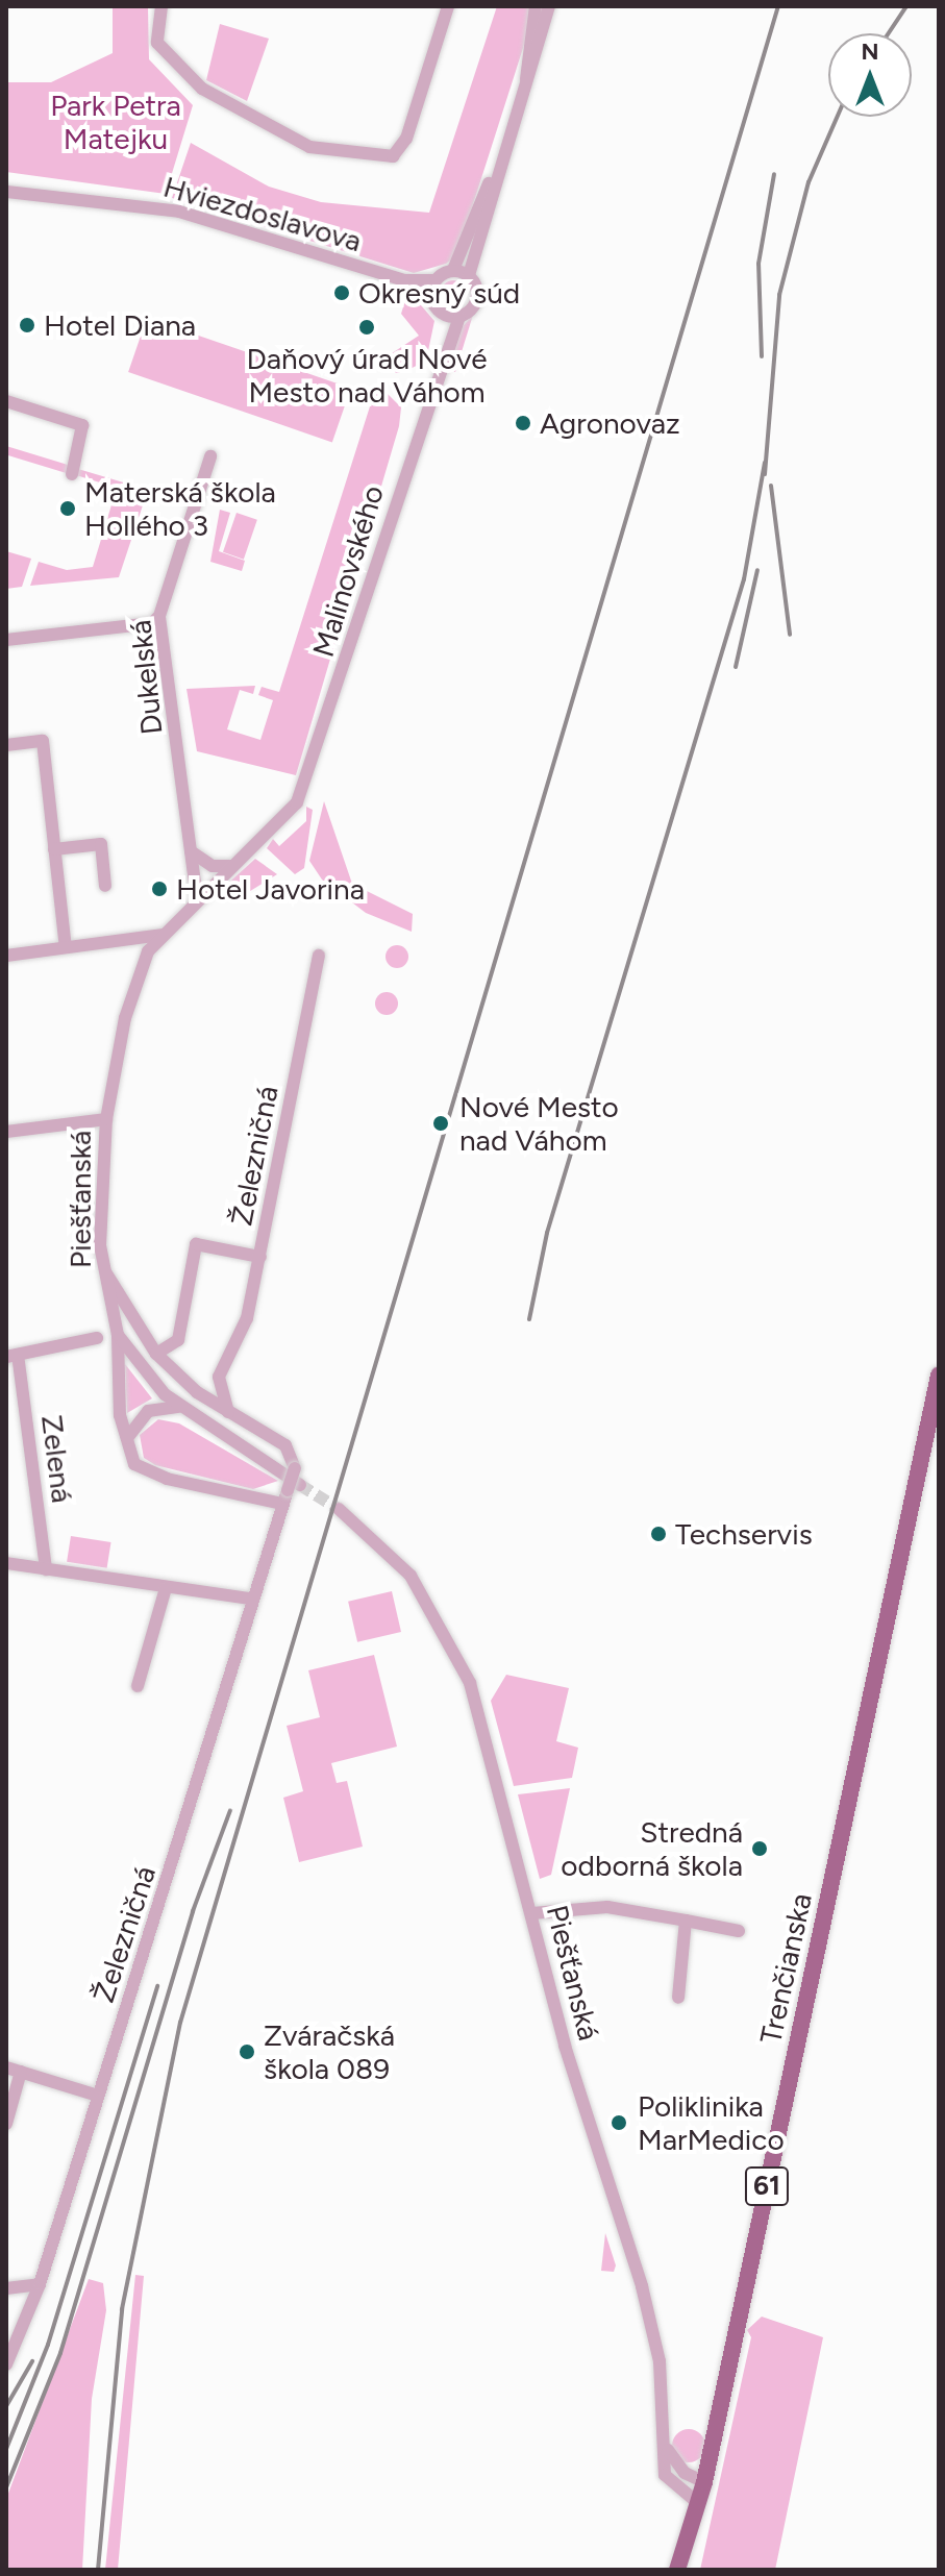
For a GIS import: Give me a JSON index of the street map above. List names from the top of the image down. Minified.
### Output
{"streets":{"main road":["Trenčianska","61"],"street":["Hviezdoslavova","Malinovského","Dukelská","Železničná","Piešťanská","Zelená"]},"crossings":[["Hviezdoslavova","Malinovského"],["Malinovského","Piešťanská"],["Dukelská","Piešťanská"],["Železničná","Piešťanská"],["Piešťanská","Trenčianska"]],"parks":["Park Petra Matejku"],"places":["Okresný súd","Hotel Diana","Daňový úrad Nové Mesto nad Váhom","Agronovaz","Materská škola Hollého 3","Hotel Javorina","Nové Mesto nad Váhom","Techservis","Stredná odborná škola","Zváračská škola 089","Poliklinika MarMedico"],"north":"top"}
